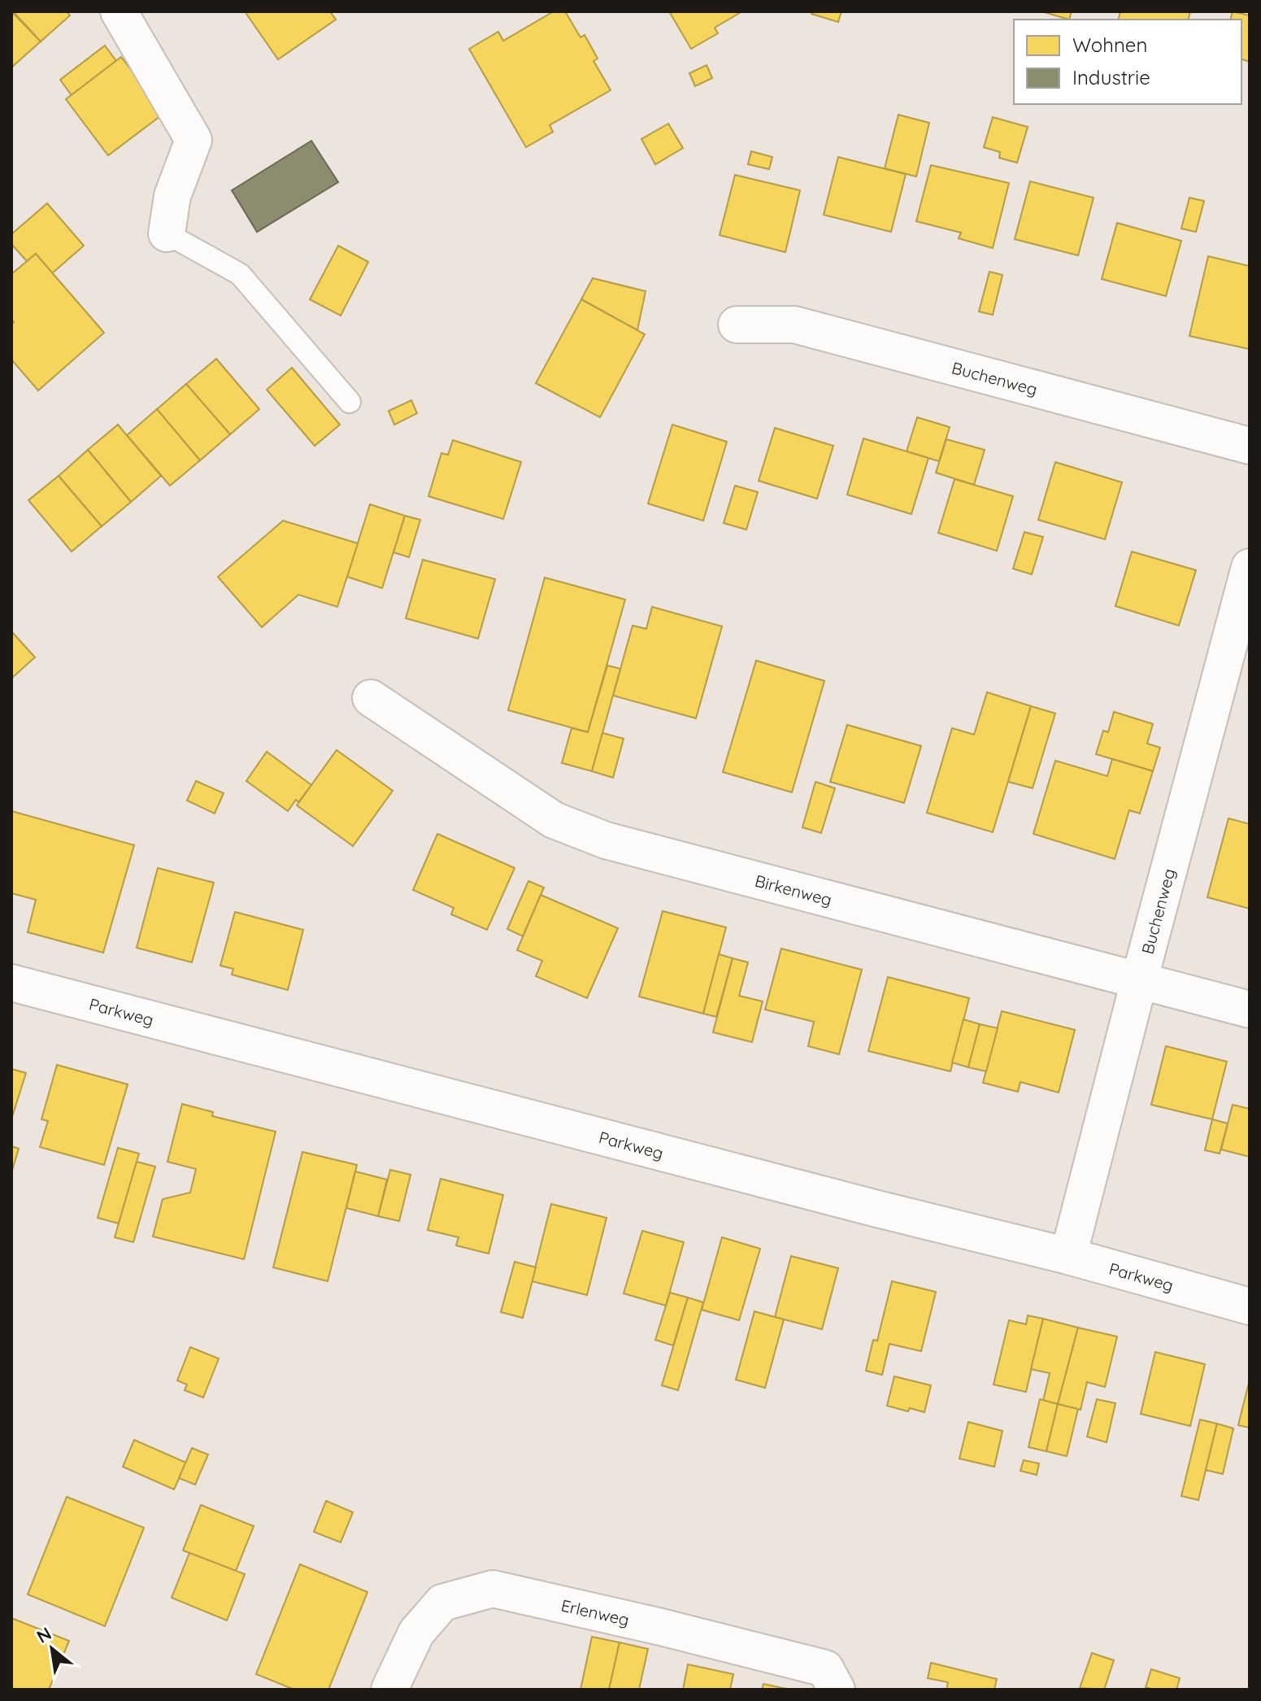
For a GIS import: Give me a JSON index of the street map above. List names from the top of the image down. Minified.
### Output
{"streets":{"street":["Buchenweg","Birkenweg","Parkweg","Erlenweg"]},"crossings":[["Buchenweg","Birkenweg"],["Buchenweg","Parkweg"]],"legend":["Wohnen","Industrie"],"north":"top left"}
